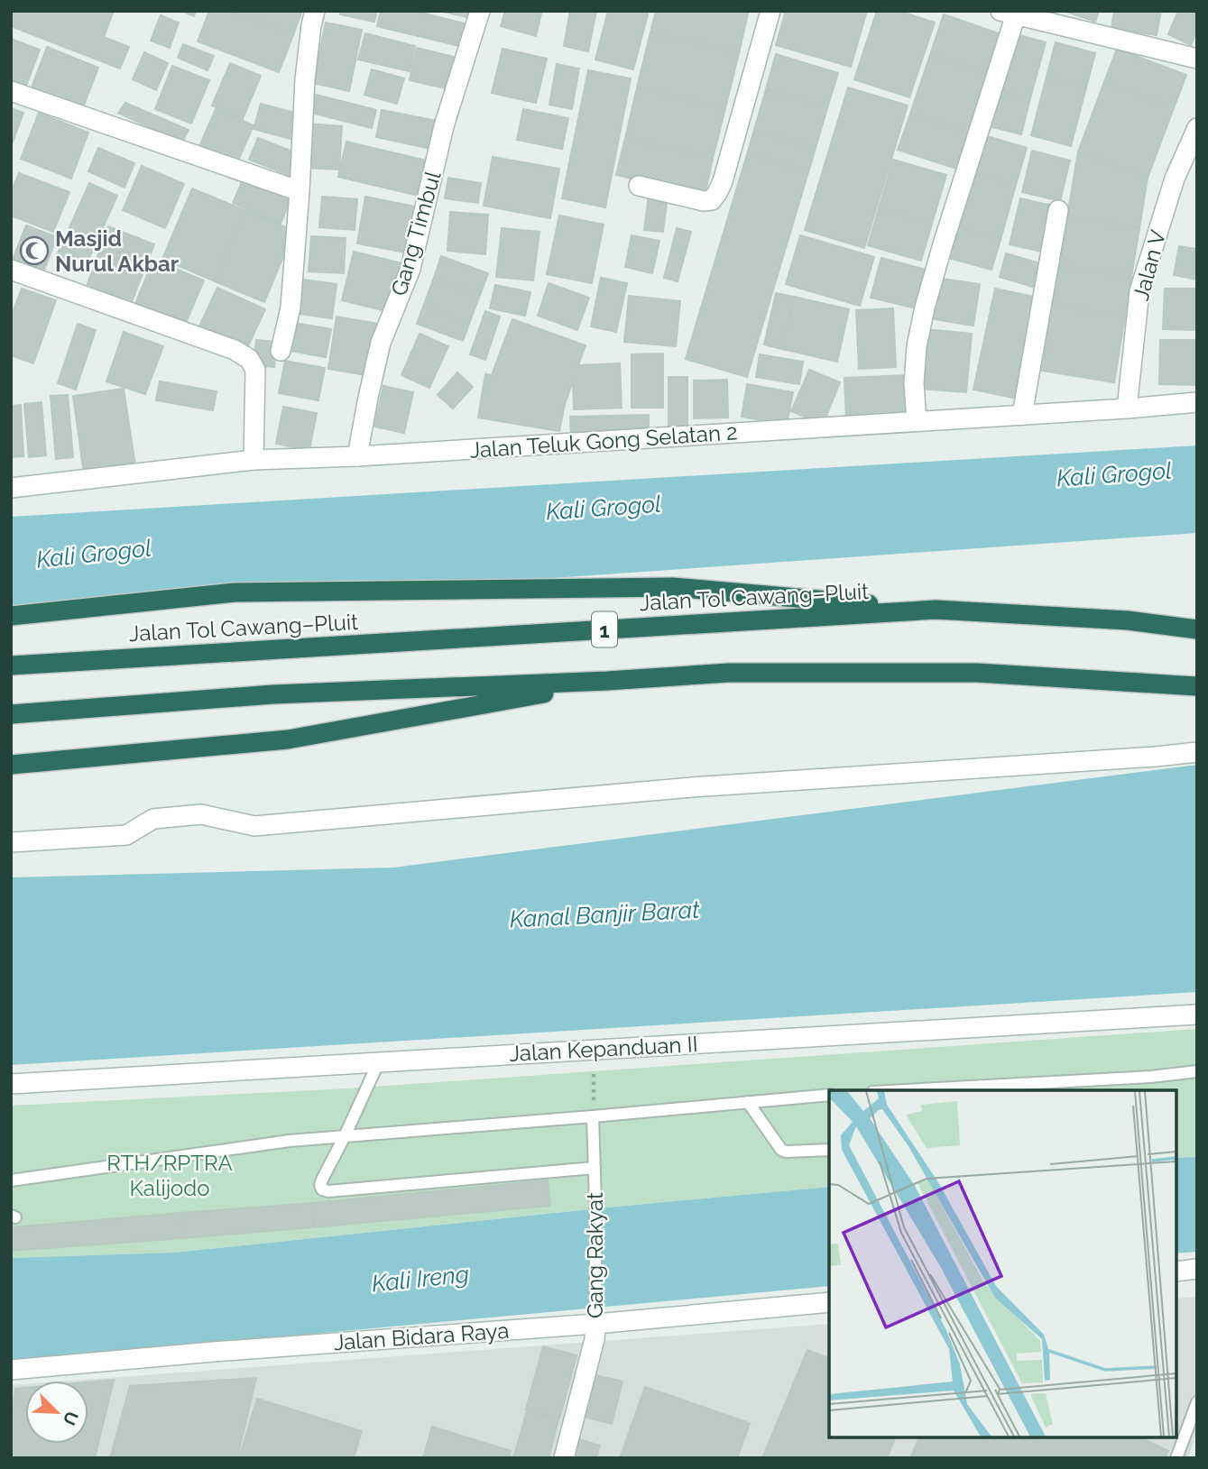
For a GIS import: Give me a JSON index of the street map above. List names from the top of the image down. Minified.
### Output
{"streets":{"highway":["Jalan Tol Cawang–Pluit","1"],"street":["Gang Timbul","Jalan V","Jalan Teluk Gong Selatan 2","Jalan Kepanduan II","Gang Rakyat","Jalan Bidara Raya"]},"crossings":[["Gang Timbul","Jalan Teluk Gong Selatan 2"],["Jalan V","Jalan Teluk Gong Selatan 2"],["Gang Rakyat","Jalan Bidara Raya"]],"water":["Kali Grogol","Kanal Banjir Barat","Kali Ireng"],"parks":["RTH/RPTRA Kalijodo"],"places":{"mosque":["Masjid Nurul Akbar"]},"north":"bottom right"}
